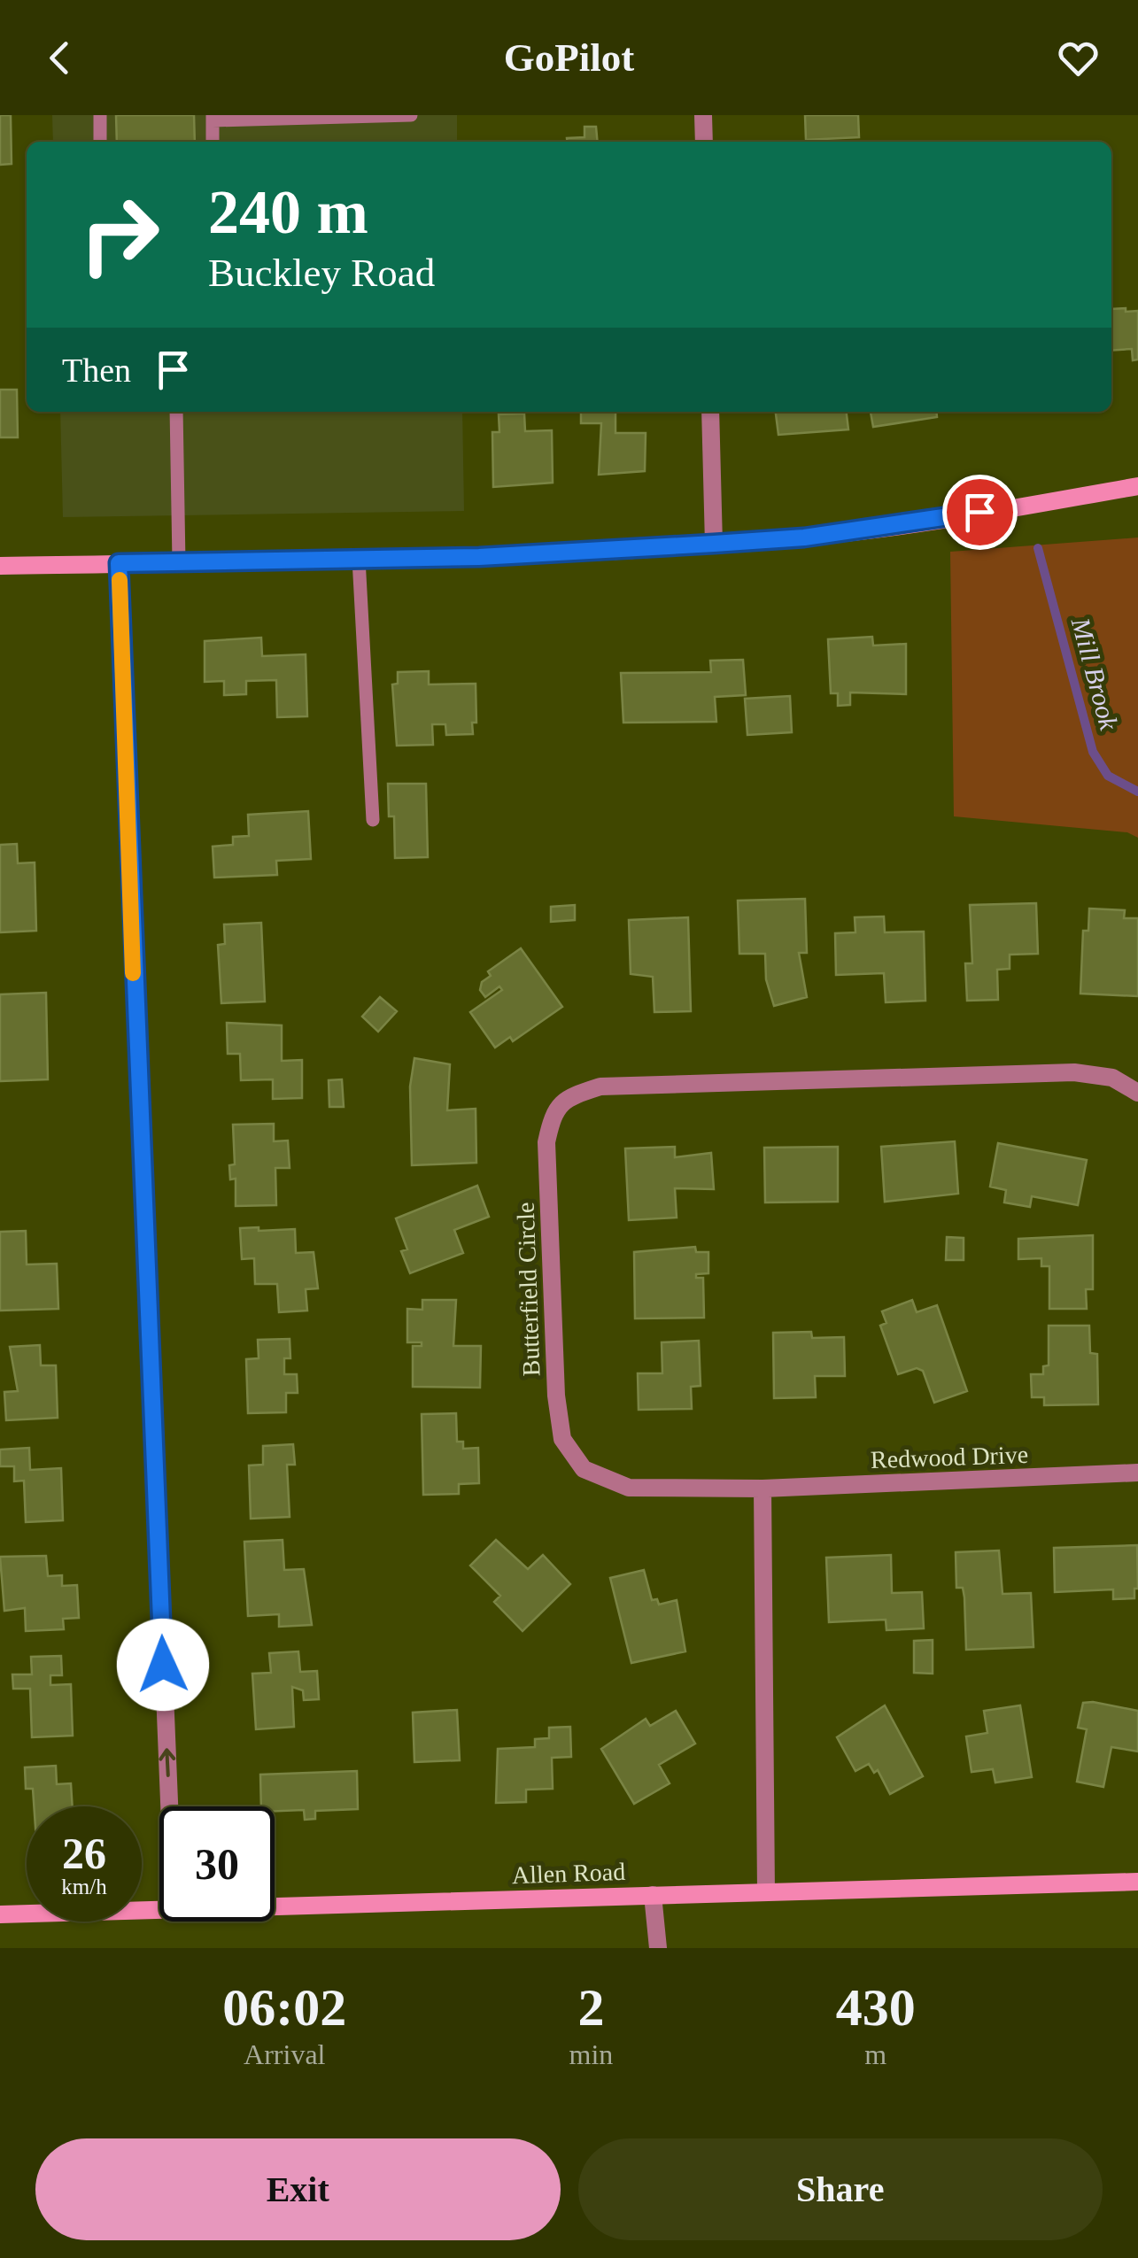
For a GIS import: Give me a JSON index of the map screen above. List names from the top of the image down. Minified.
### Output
{"streets":{"street":["Butterfield Circle","Redwood Drive","Allen Road"]},"crossings":[["Butterfield Circle","Redwood Drive"]],"water":["Mill Brook"],"page":{"header":"GoPilot","turn":["240 m","Buckley Road"],"then":"Then","speed":"26 km/h","limit":"30","eta":["06:02","Arrival","2","min","430","m"],"buttons":["Exit","Share"]}}
